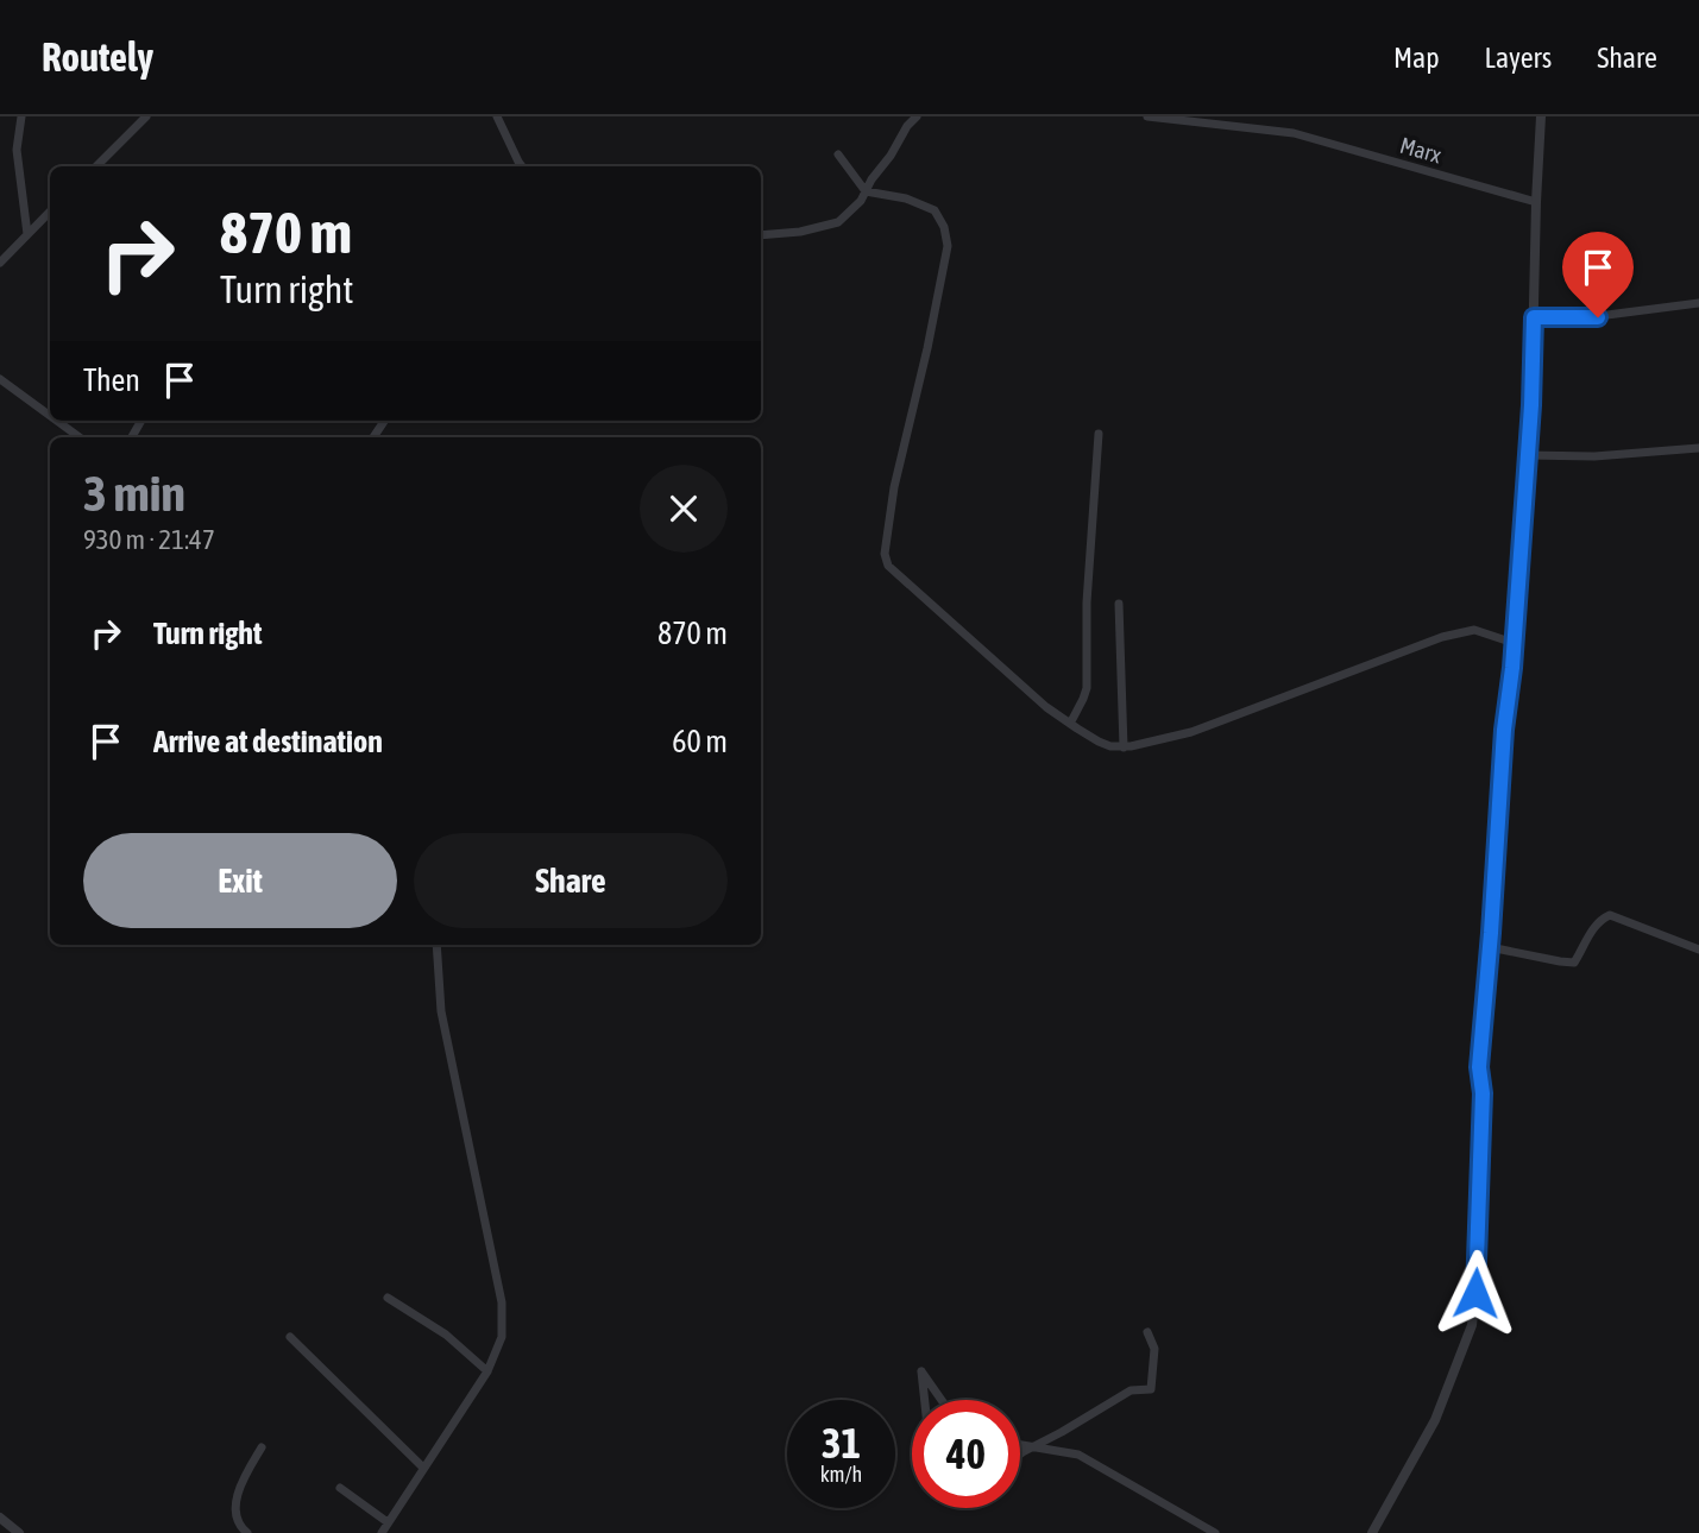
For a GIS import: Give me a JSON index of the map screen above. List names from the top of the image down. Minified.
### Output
{"streets":{"street":["Marx"]},"page":{"header":"Routely","nav":["Map","Layers","Share"],"turn":["870 m","Turn right"],"then":"Then","heading":["3 min","930 m · 21:47"],"list":[{"name":"Turn right","value":"870 m"},{"name":"Arrive at destination","value":"60 m"}],"buttons":["Exit","Share"],"speed":"31 km/h","limit":"40"}}
